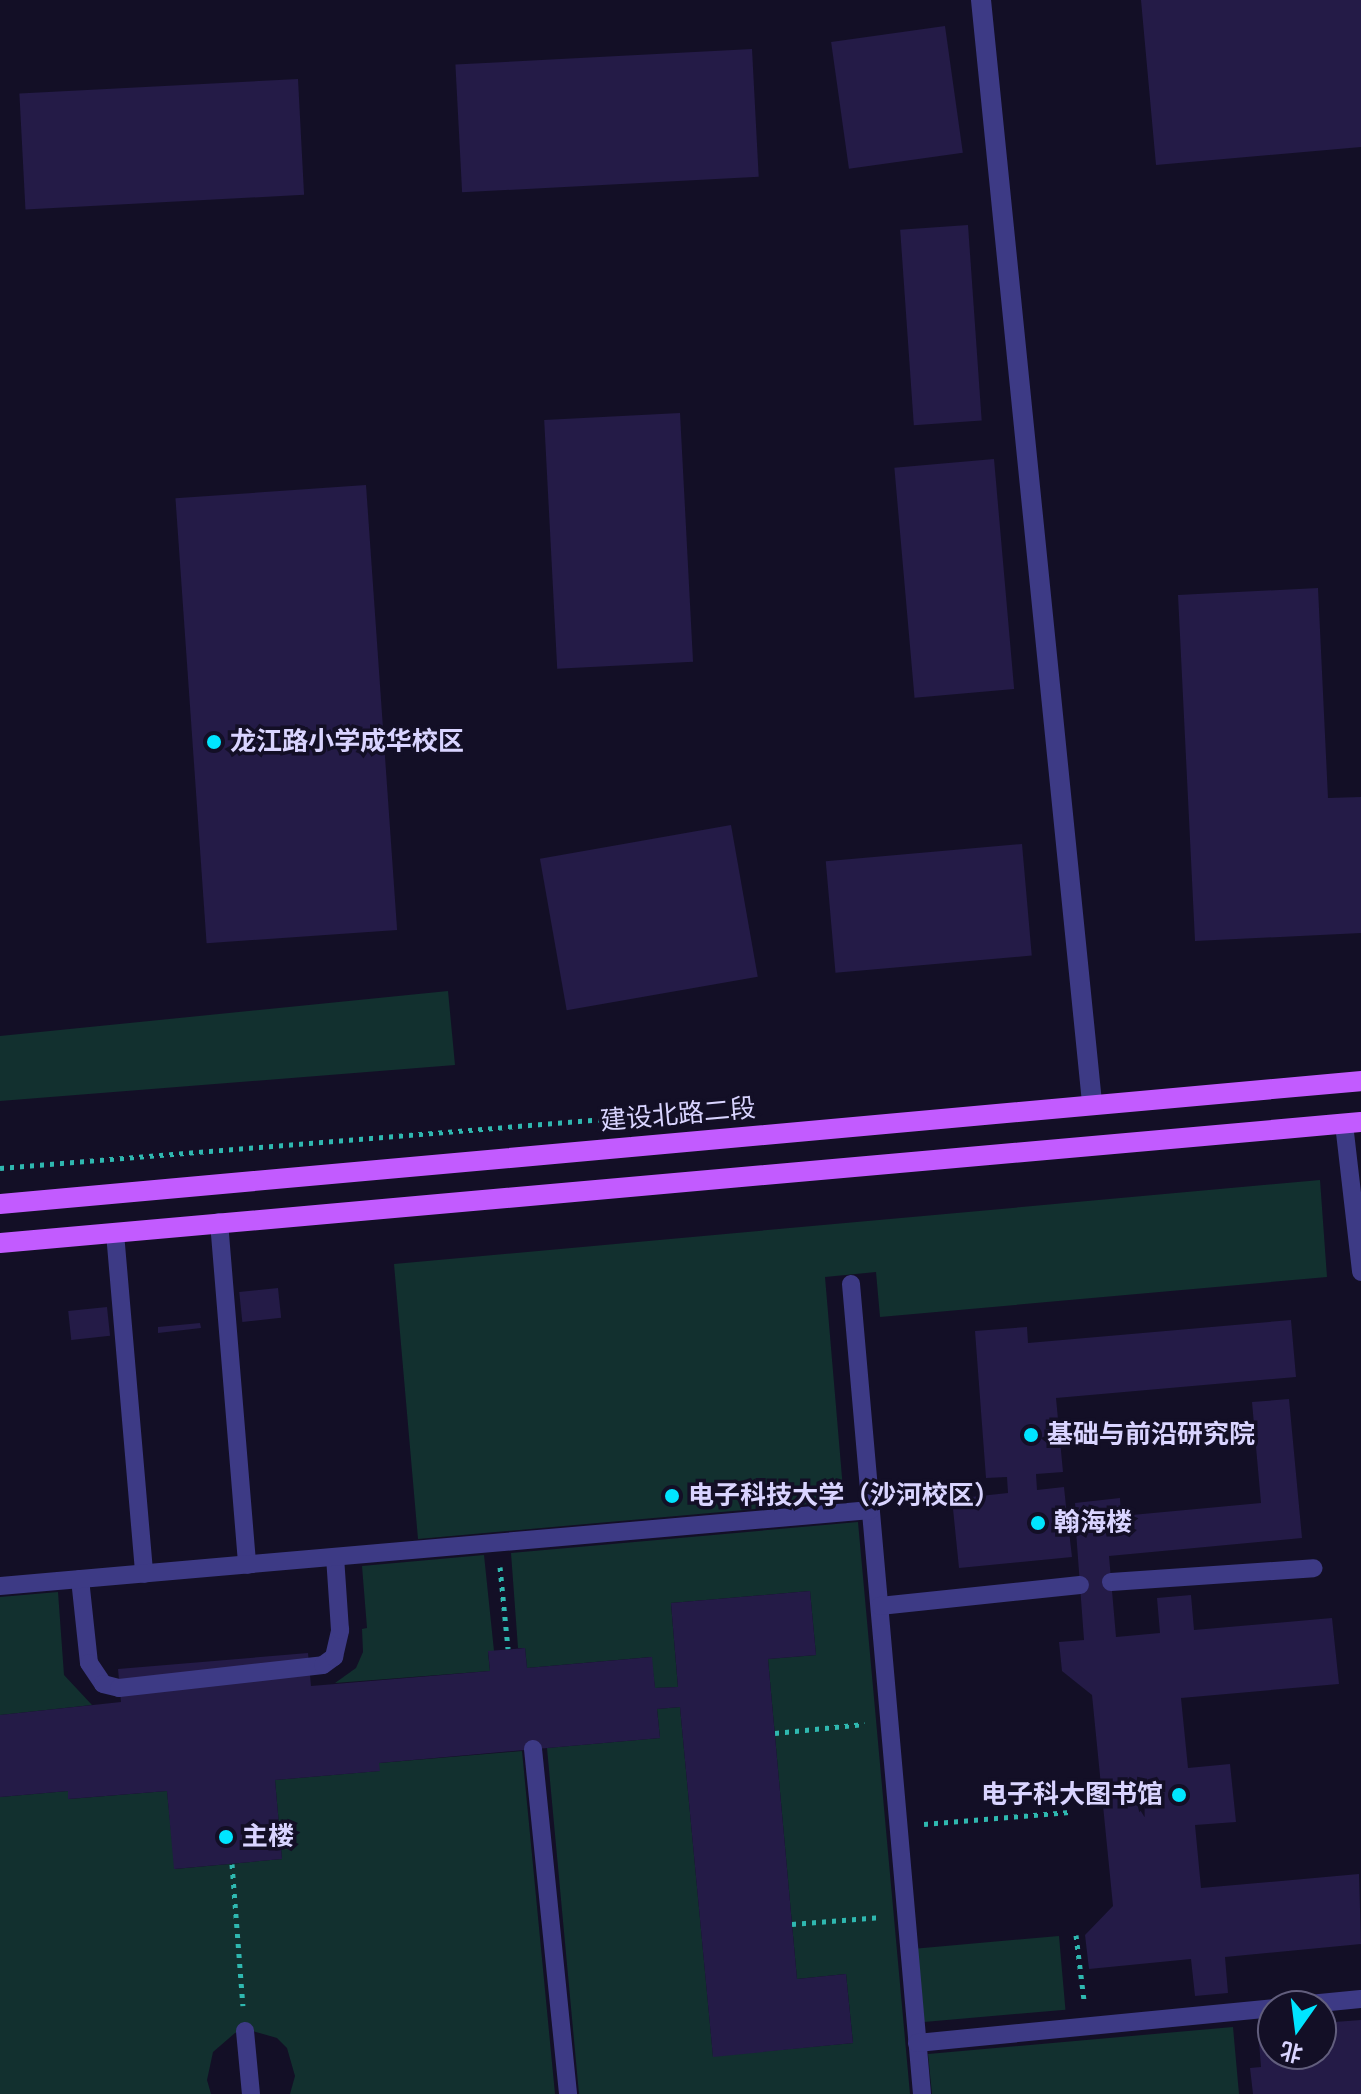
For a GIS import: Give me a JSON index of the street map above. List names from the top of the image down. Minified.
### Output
{"streets":{"main road":["建设北路二段"]},"places":["龙江路小学成华校区","基础与前沿研究院","电子科技大学（沙河校区）","翰海楼","电子科大图书馆","主楼"],"north":"bottom"}
